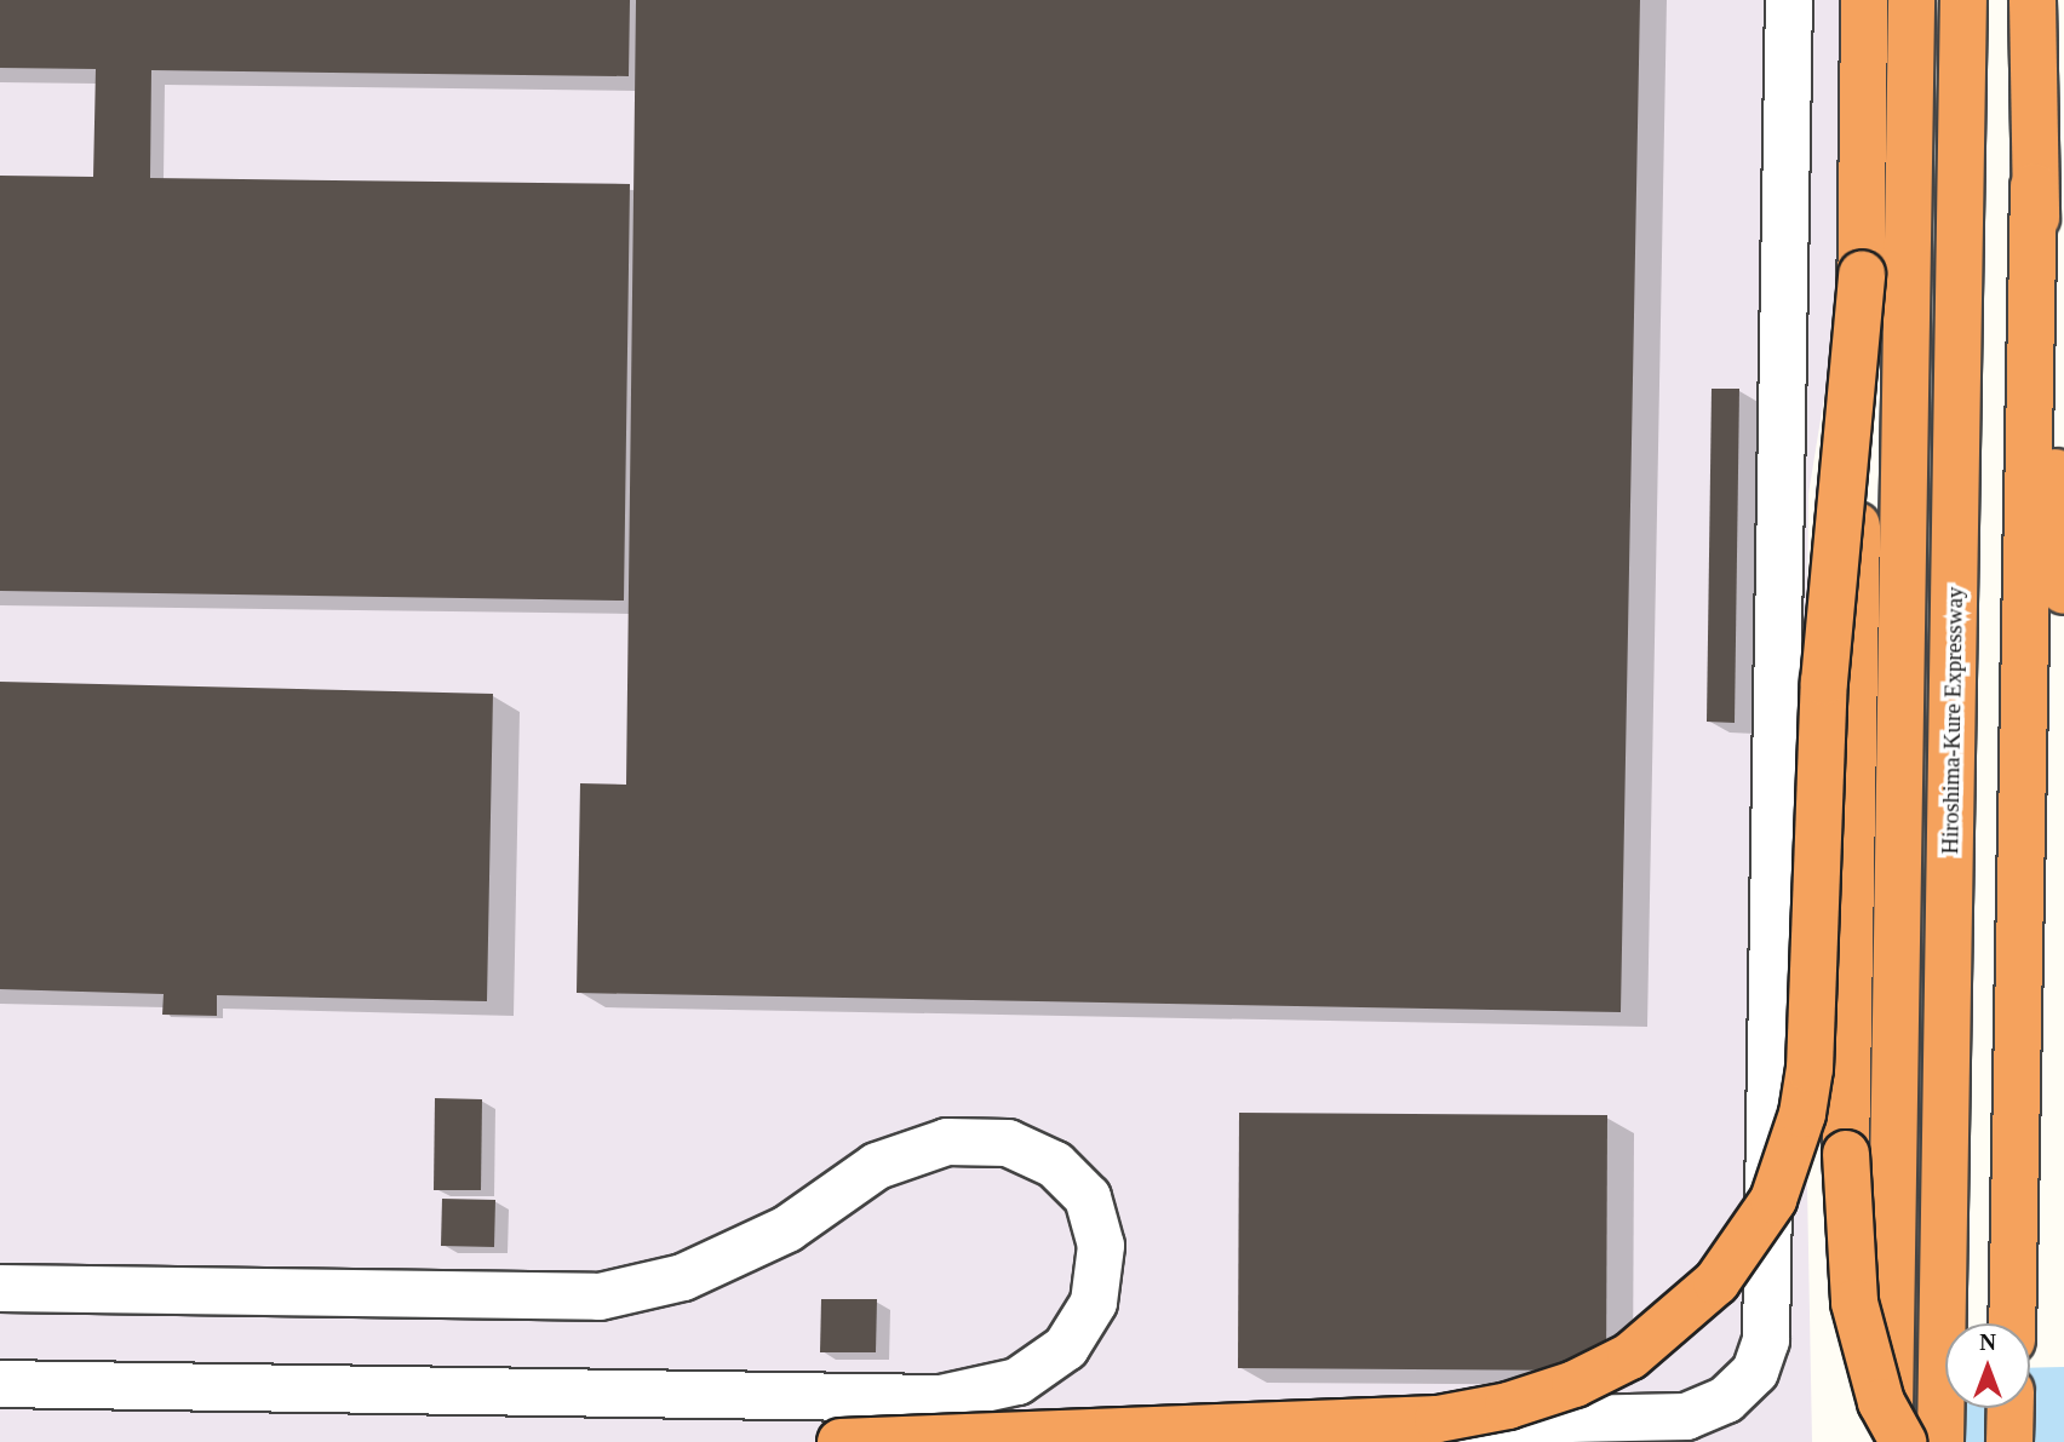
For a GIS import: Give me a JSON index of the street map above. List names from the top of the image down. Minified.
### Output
{"streets":{"highway":["Hiroshima-Kure Expressway"]},"north":"top"}
